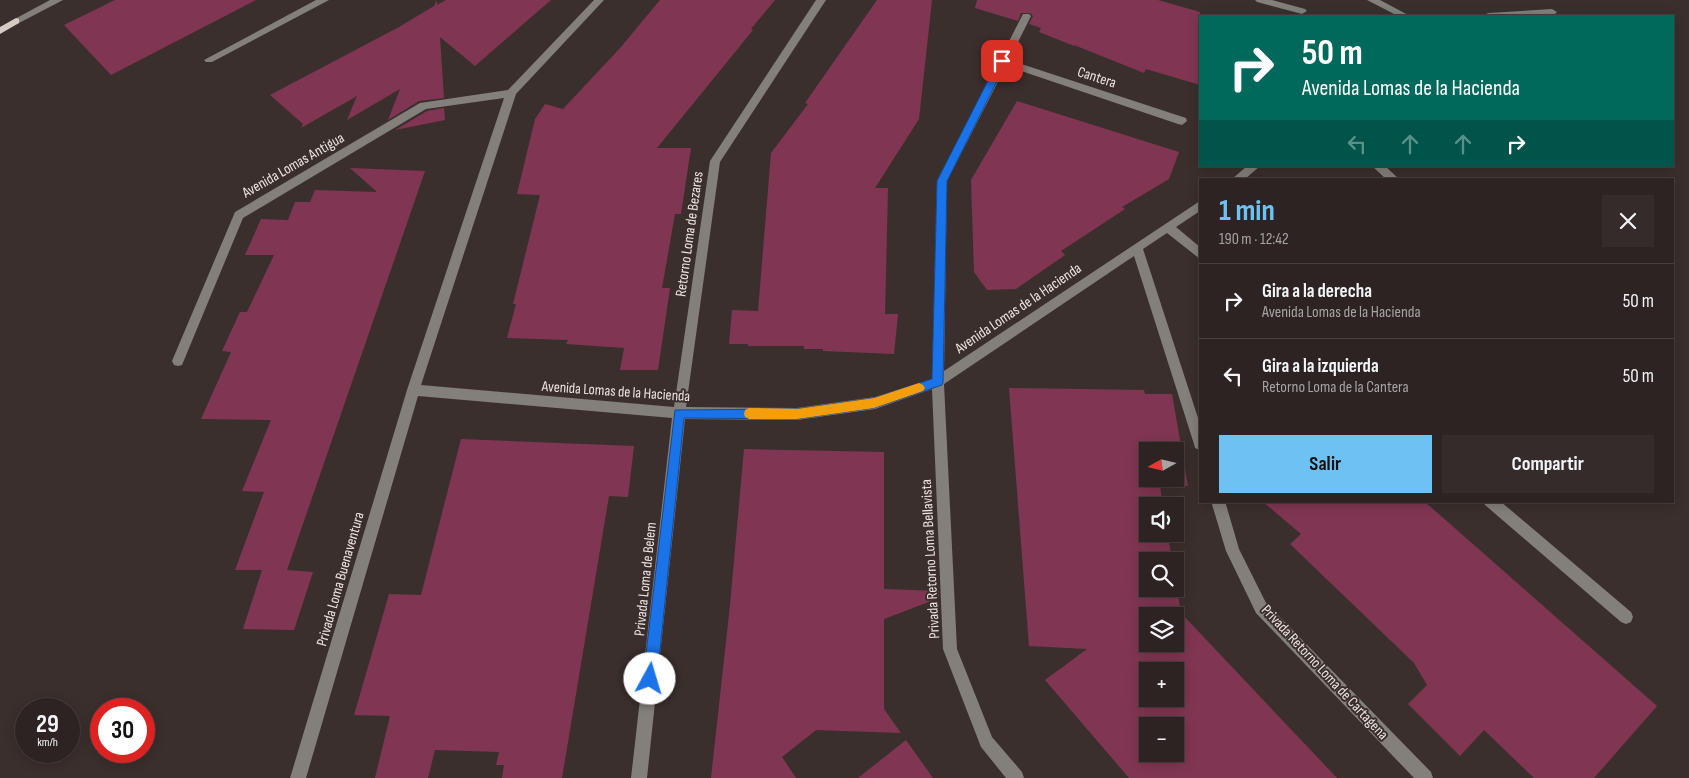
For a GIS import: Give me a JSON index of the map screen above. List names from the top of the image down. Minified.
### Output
{"streets":{"street":["Cantera","Avenida Lomas Antigua","Retorno Loma de Bezares","Avenida Lomas de la Hacienda","Privada Retorno Loma Bellavista","Privada Loma Buenaventura","Privada Loma de Belem","Privada Retorno Loma de Cartagena"]},"crossings":[["Cantera","Privada Retorno Loma Bellavista"],["Retorno Loma de Bezares","Avenida Lomas de la Hacienda"],["Retorno Loma de Bezares","Privada Loma de Belem"],["Avenida Lomas de la Hacienda","Privada Retorno Loma Bellavista"],["Avenida Lomas de la Hacienda","Privada Loma Buenaventura"],["Avenida Lomas de la Hacienda","Privada Loma de Belem"]],"north":"left","page":{"turn":["50 m","Avenida Lomas de la Hacienda"],"heading":["1 min","190 m · 12:42"],"list":[{"name":"Gira a la derecha","note":"Avenida Lomas de la Hacienda","value":"50 m"},{"name":"Gira a la izquierda","note":"Retorno Loma de la Cantera","value":"50 m"}],"buttons":["Salir","Compartir"],"map_buttons":["+","−"],"speed":"29 km/h","limit":"30"}}
